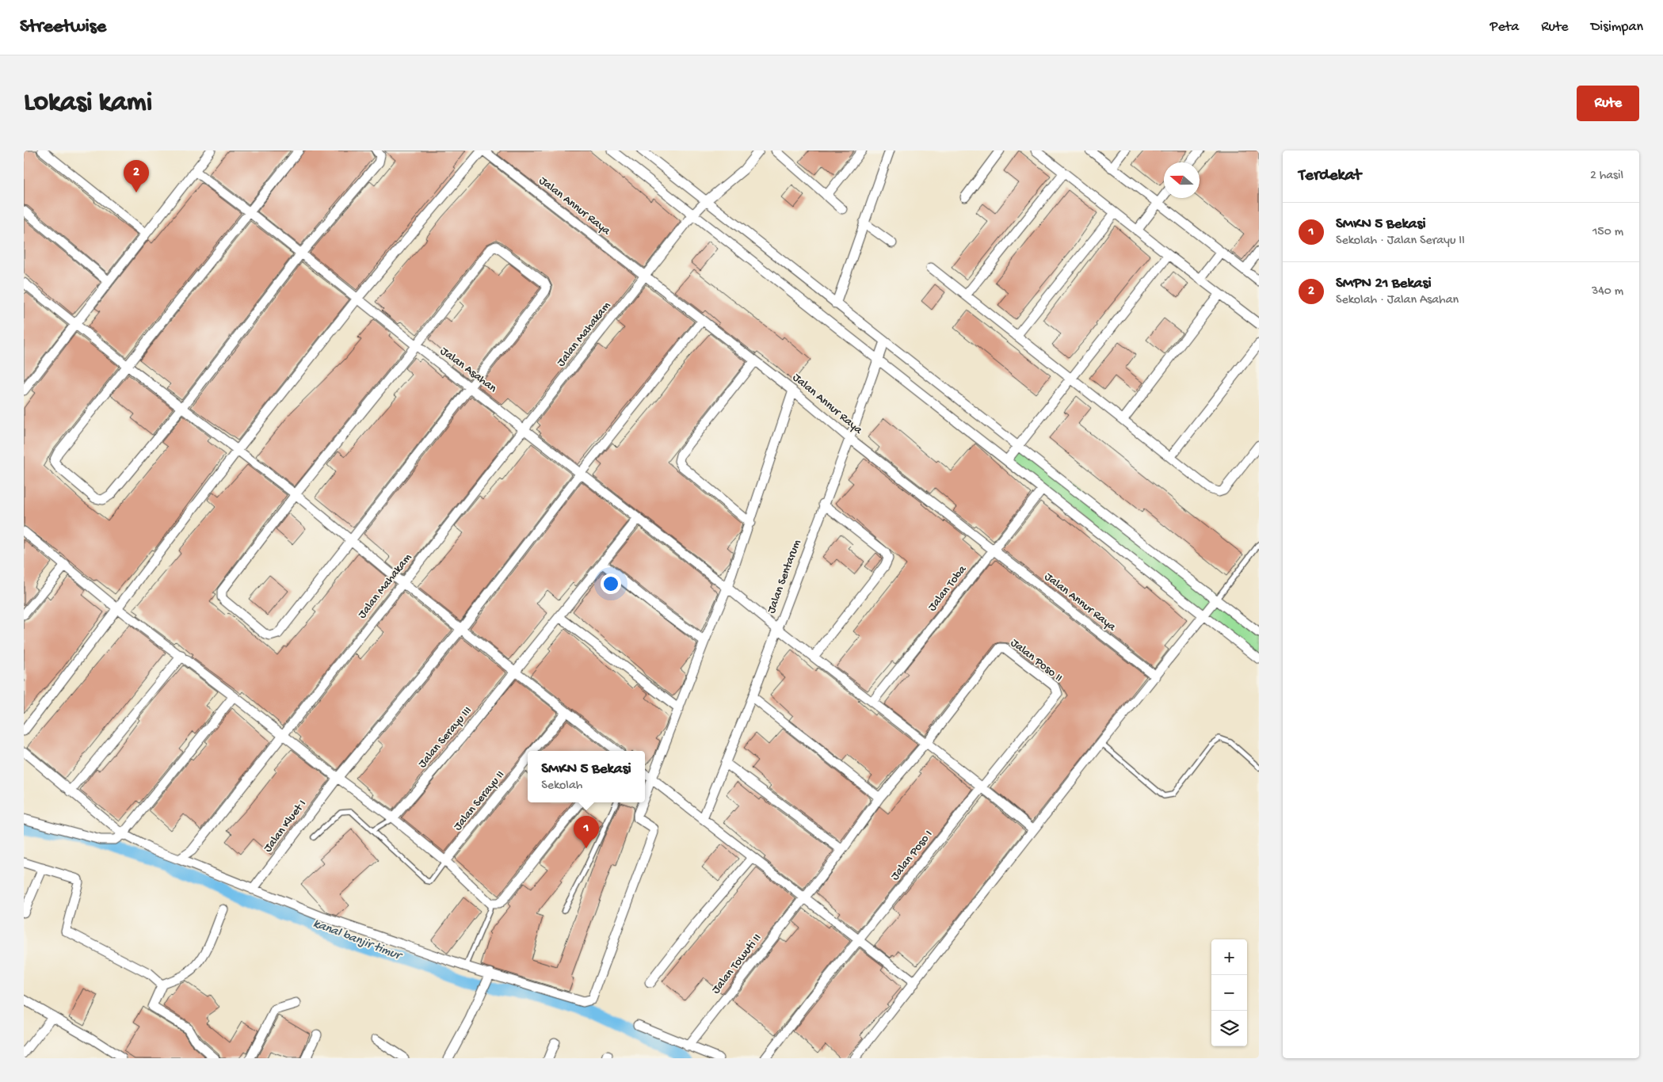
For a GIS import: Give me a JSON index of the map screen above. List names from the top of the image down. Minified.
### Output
{"streets":{"street":["Jalan Annur Raya","Jalan Mahakam","Jalan Asahan","Jalan Sentarum","Jalan Toba","Jalan Poso II","Jalan Serayu III","Jalan Serayu II","Jalan Kluet I","Jalan Poso I","Jalan Towuti II"]},"crossings":[["Jalan Annur Raya","Jalan Mahakam"],["Jalan Annur Raya","Jalan Sentarum"],["Jalan Annur Raya","Jalan Toba"],["Jalan Annur Raya","Jalan Kluet I"],["Jalan Mahakam","Jalan Asahan"],["Jalan Asahan","Jalan Sentarum"],["Jalan Asahan","Jalan Toba"],["Jalan Asahan","Jalan Poso II"],["Jalan Asahan","Jalan Serayu III"],["Jalan Asahan","Jalan Kluet I"],["Jalan Asahan","Jalan Poso I"],["Jalan Asahan","Jalan Towuti II"],["Jalan Poso II","Jalan Poso I"],["Jalan Poso II","Jalan Towuti II"]],"water":["kanal banjir timur"],"north":"left","page":{"header":"Streetwise","nav":["Peta","Rute","Disimpan"],"buttons":"Rute","title":"Lokasi kami","heading":["Terdekat","2 hasil"],"pins":["2","1"],"list":[{"mark":"1","name":"SMKN 5 Bekasi","note":"Sekolah · Jalan Serayu II","value":"150 m"},{"mark":"2","name":"SMPN 21 Bekasi","note":"Sekolah · Jalan Asahan","value":"340 m"}],"popup":["SMKN 5 Bekasi","Sekolah"],"map_buttons":["+","−"]}}
